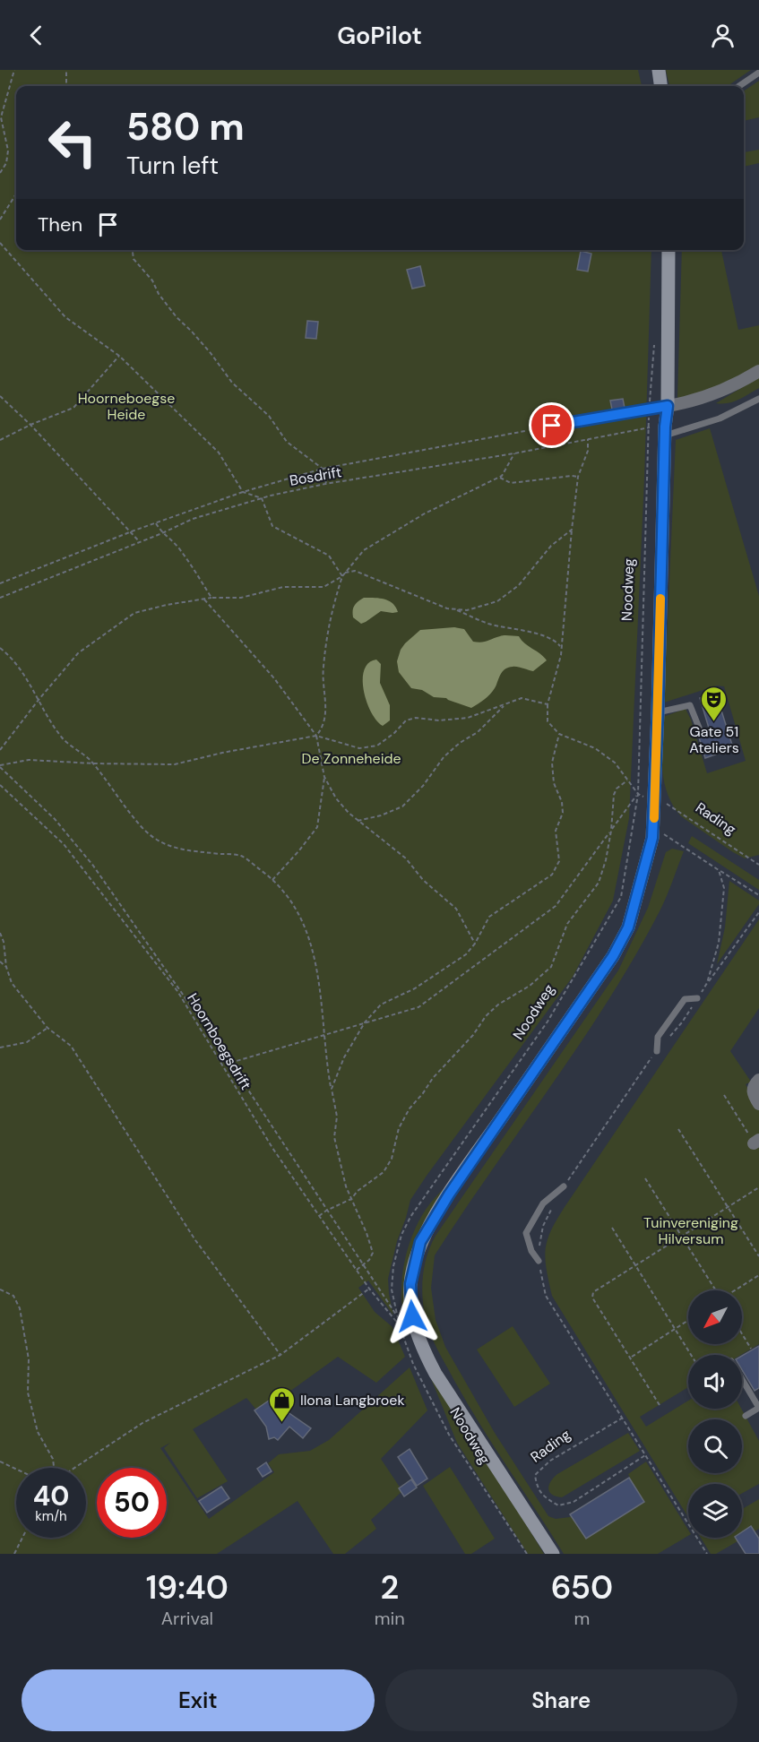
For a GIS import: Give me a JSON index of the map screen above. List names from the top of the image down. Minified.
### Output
{"streets":{"main road":["Noodweg"],"path":["Bosdrift","Rading","Hoornboegsdrift"]},"crossings":[["Bosdrift","Noodweg"],["Noodweg","Rading"],["Noodweg","Hoornboegsdrift"]],"parks":["Hoorneboegse Heide","De Zonneheide","Tuinvereniging Hilversum"],"places":{"theatre":["Gate 51 Ateliers"],"shop":["Ilona Langbroek"]},"north":"bottom left","page":{"header":"GoPilot","turn":["580 m","Turn left"],"then":"Then","speed":"40 km/h","limit":"50","eta":["19:40","Arrival","2","min","650","m"],"buttons":["Exit","Share"]}}
